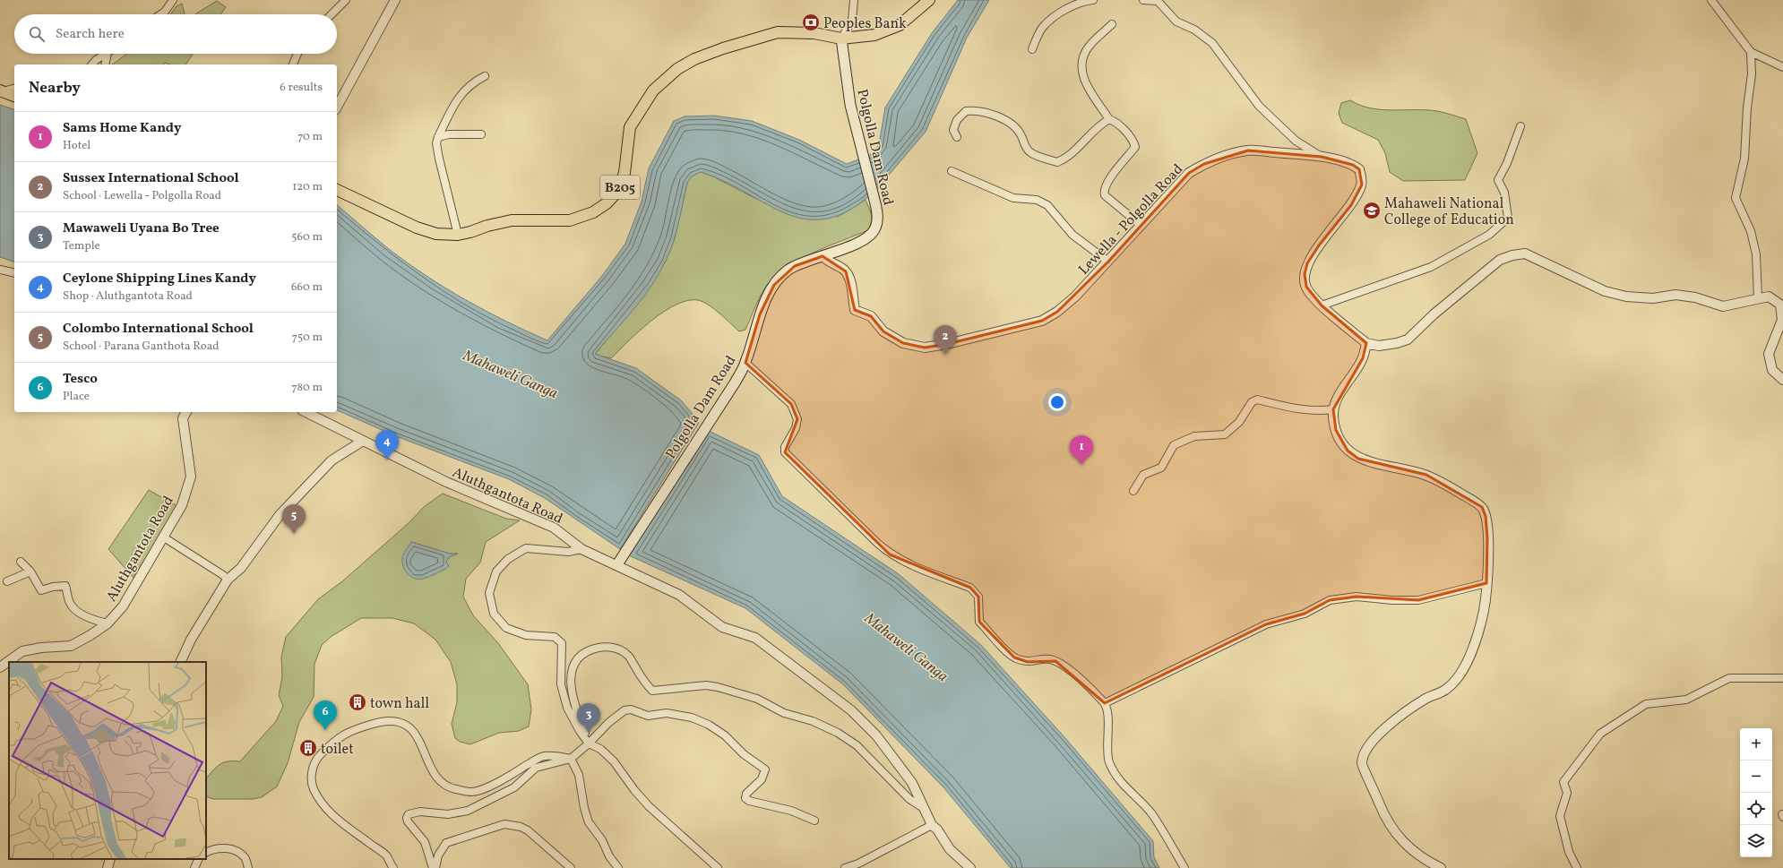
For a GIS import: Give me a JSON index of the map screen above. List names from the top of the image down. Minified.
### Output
{"streets":{"main road":["Polgolla Dam Road","B205"],"street":["Lewella - Polgolla Road","Aluthgantota Road"]},"crossings":[["Polgolla Dam Road","B205"],["Polgolla Dam Road","Lewella - Polgolla Road"],["Polgolla Dam Road","Aluthgantota Road"]],"water":["Mahaweli Ganga"],"places":{"bank":["Peoples Bank"],"school or university":["Mahaweli National College of Education"],"building":["town hall","toilet"]},"page":{"search":"Search here","heading":["Nearby","6 results"],"list":[{"mark":"1","name":"Sams Home Kandy","note":"Hotel","value":"70 m"},{"mark":"2","name":"Sussex International School","note":"School · Lewella - Polgolla Road","value":"120 m"},{"mark":"3","name":"Mawaweli Uyana Bo Tree","note":"Temple","value":"560 m"},{"mark":"4","name":"Ceylone Shipping Lines Kandy","note":"Shop · Aluthgantota Road","value":"660 m"},{"mark":"5","name":"Colombo International School","note":"School · Parana Ganthota Road","value":"750 m"},{"mark":"6","name":"Tesco","note":"Place","value":"780 m"}],"pins":["2","4","1","5","6","3"],"map_buttons":["+","−"]}}
